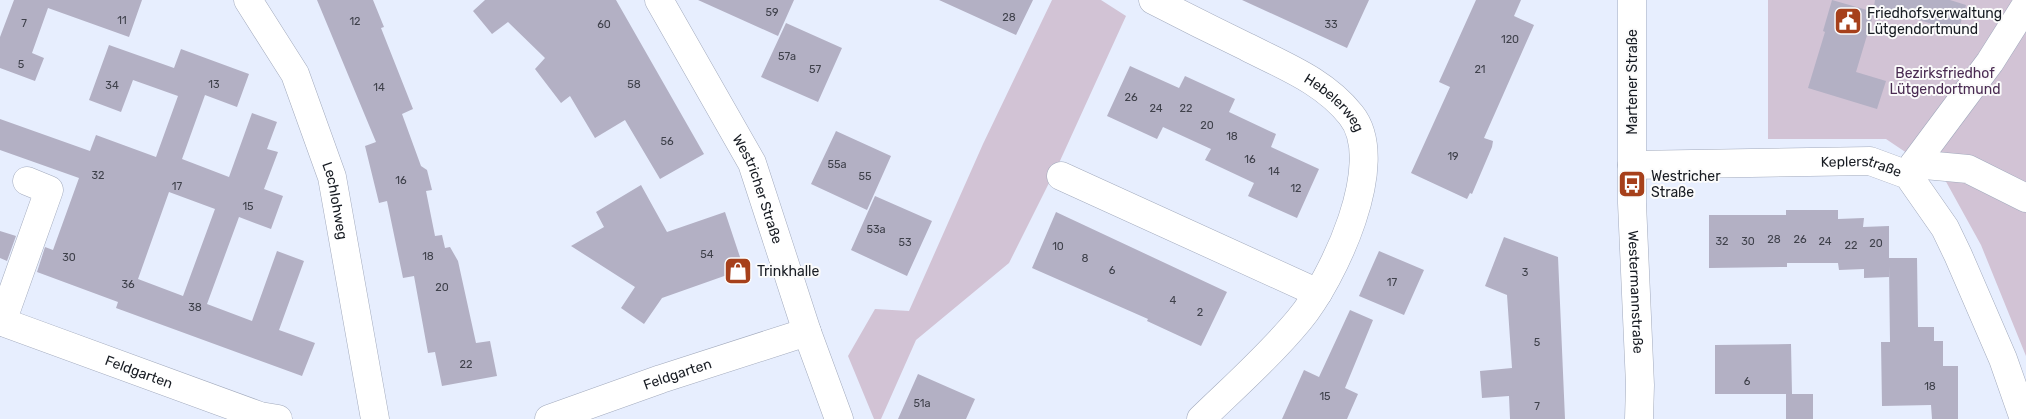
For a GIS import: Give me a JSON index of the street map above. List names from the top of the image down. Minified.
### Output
{"streets":{"street":["Martener Straße","Hebelerweg","Keplerstraße","Westricher Straße","Lechlohweg","Westermannstraße","Feldgarten"]},"crossings":[["Martener Straße","Keplerstraße"],["Martener Straße","Westermannstraße"],["Keplerstraße","Westermannstraße"],["Westricher Straße","Feldgarten"]],"parks":["Bezirksfriedhof Lütgendortmund"],"places":{"public building":["Friedhofsverwaltung Lütgendortmund"],"bus stop":["Westricher Straße"],"shop":["Trinkhalle"]},"house_numbers":["59","28","11","12","7","60","33","120","57a","5","57","21","13","58","34","14","26","24","22","20","18","56","19","16","55a","14","32","55","16","17","12","15","53a","28","26","32","30","24","53","20","22","10","54","18","30","8","6","3","17","36","20","4","38","2","5","22","6","18","15","51a","7"]}
